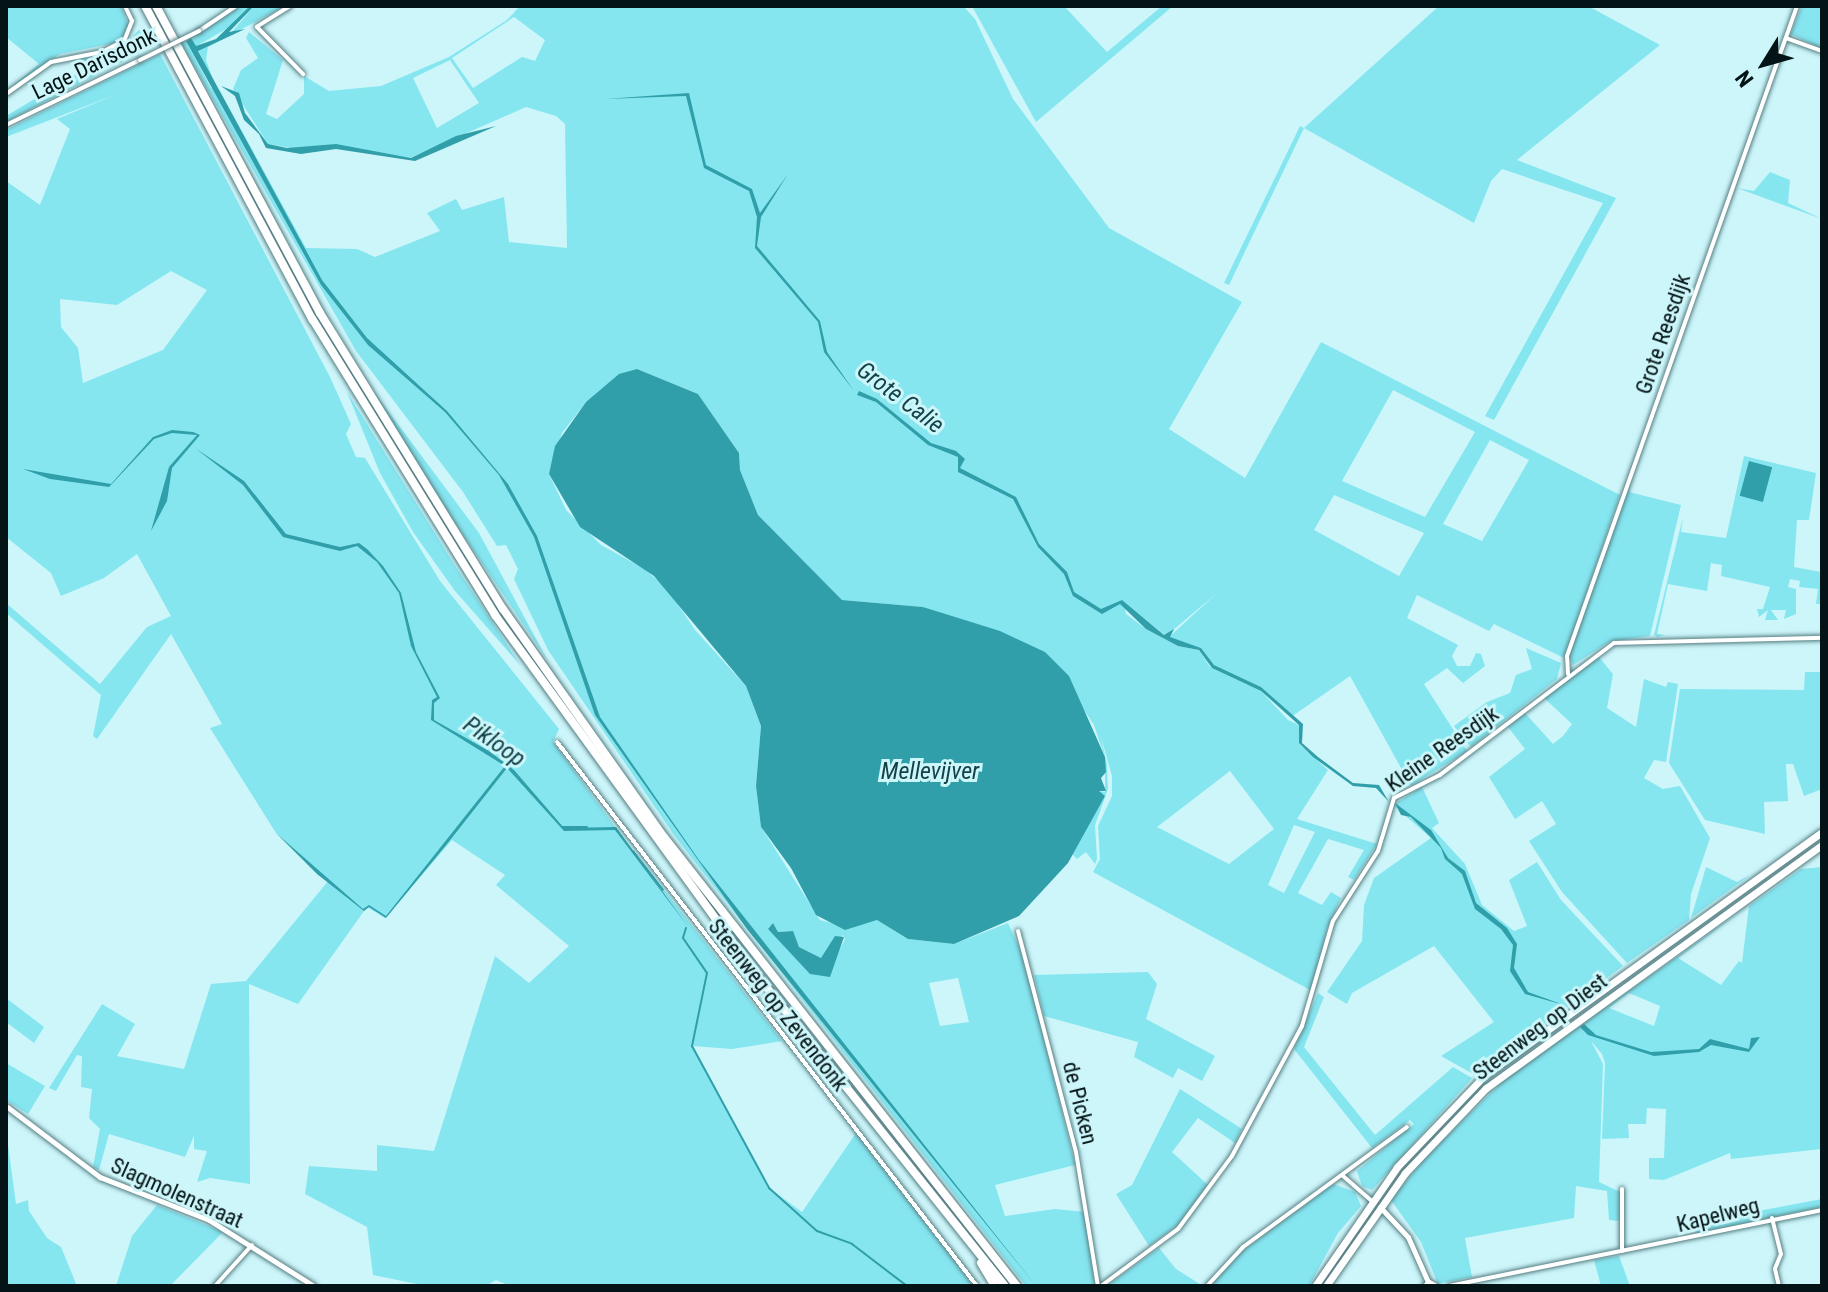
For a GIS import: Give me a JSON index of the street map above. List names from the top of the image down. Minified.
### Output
{"streets":{"main road":["Steenweg op Diest"],"street":["Lage Darisdonk","Grote Reesdijk","Kleine Reesdijk","Steenweg op Zevendonk","de Picken","Slagmolenstraat","Kapelweg"]},"crossings":[["Grote Reesdijk","Kleine Reesdijk"],["Kleine Reesdijk","de Picken"]],"water":["Grote Calie","Pikloop","Mellevijver"],"north":"bottom left"}
